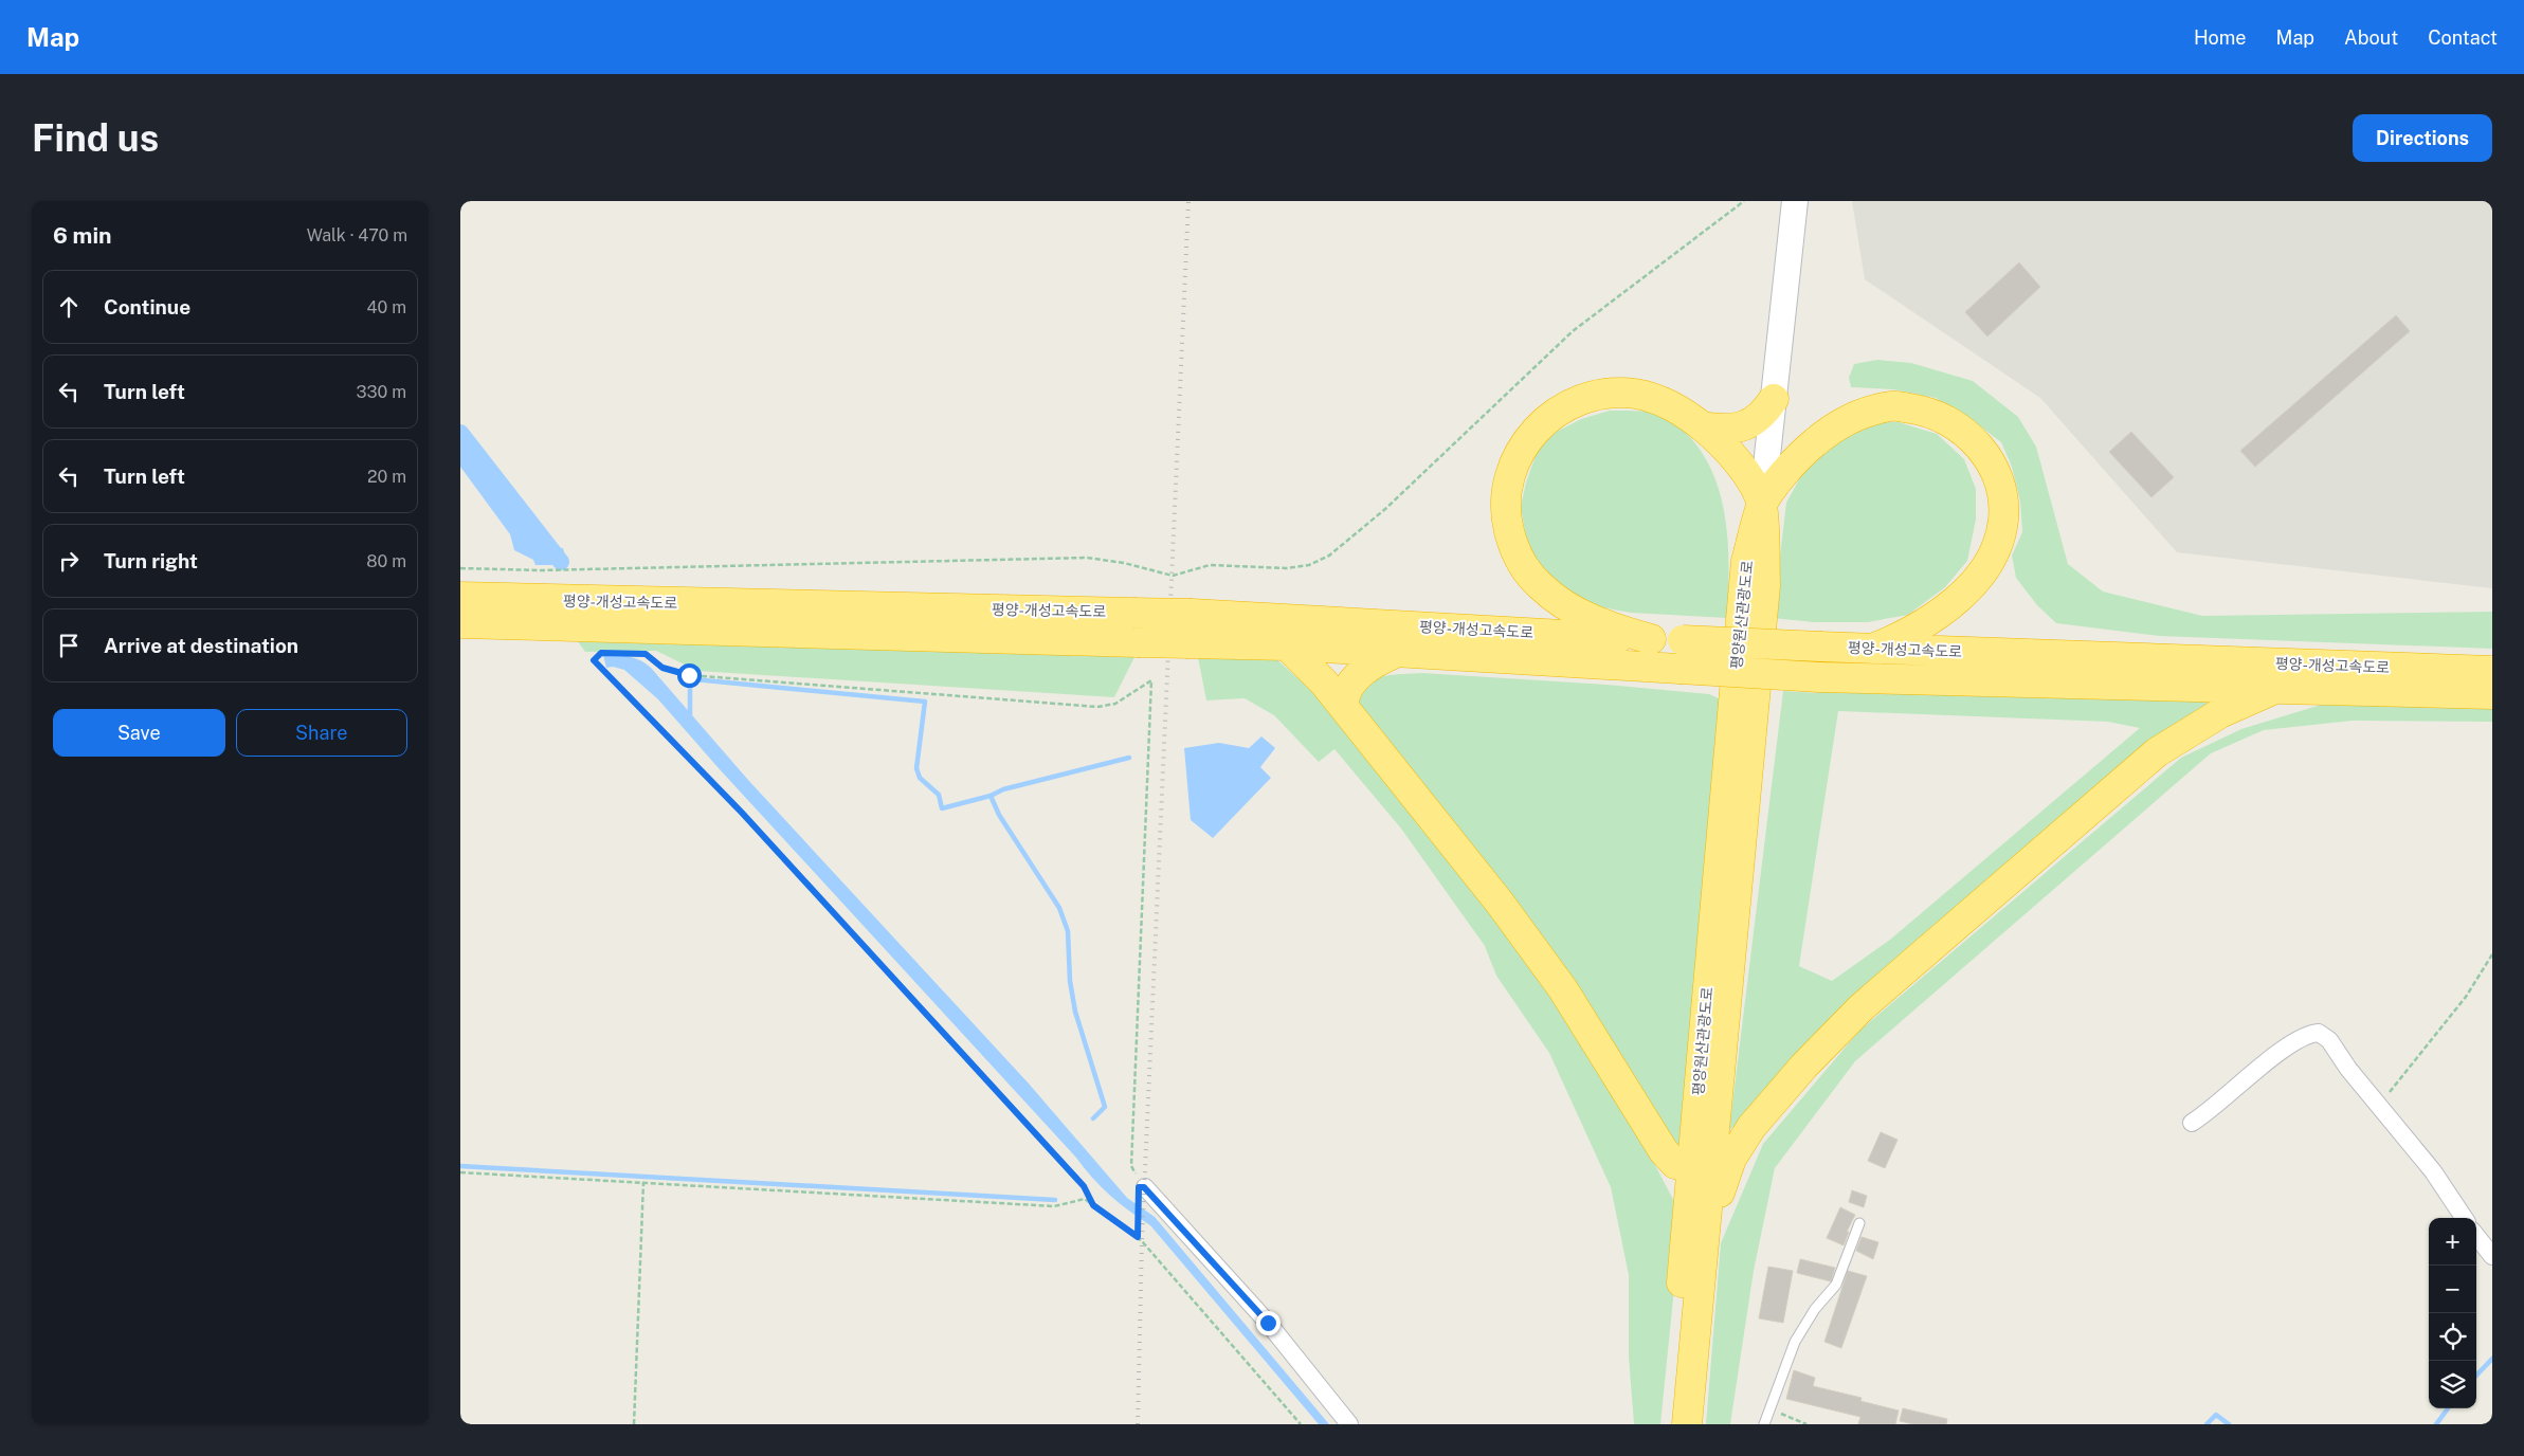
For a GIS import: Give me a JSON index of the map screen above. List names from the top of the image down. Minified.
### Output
{"streets":{"highway":["평양-개성고속도로","평양원산관광도로"]},"page":{"header":"Map","nav":["Home","Map","About","Contact"],"buttons":["Directions",["Save","Share"]],"title":"Find us","heading":["6 min","Walk · 470 m"],"list":[["Continue","40 m"],["Turn left","330 m"],["Turn left","20 m"],["Turn right","80 m"],"Arrive at destination"],"map_buttons":["+","−"]}}
